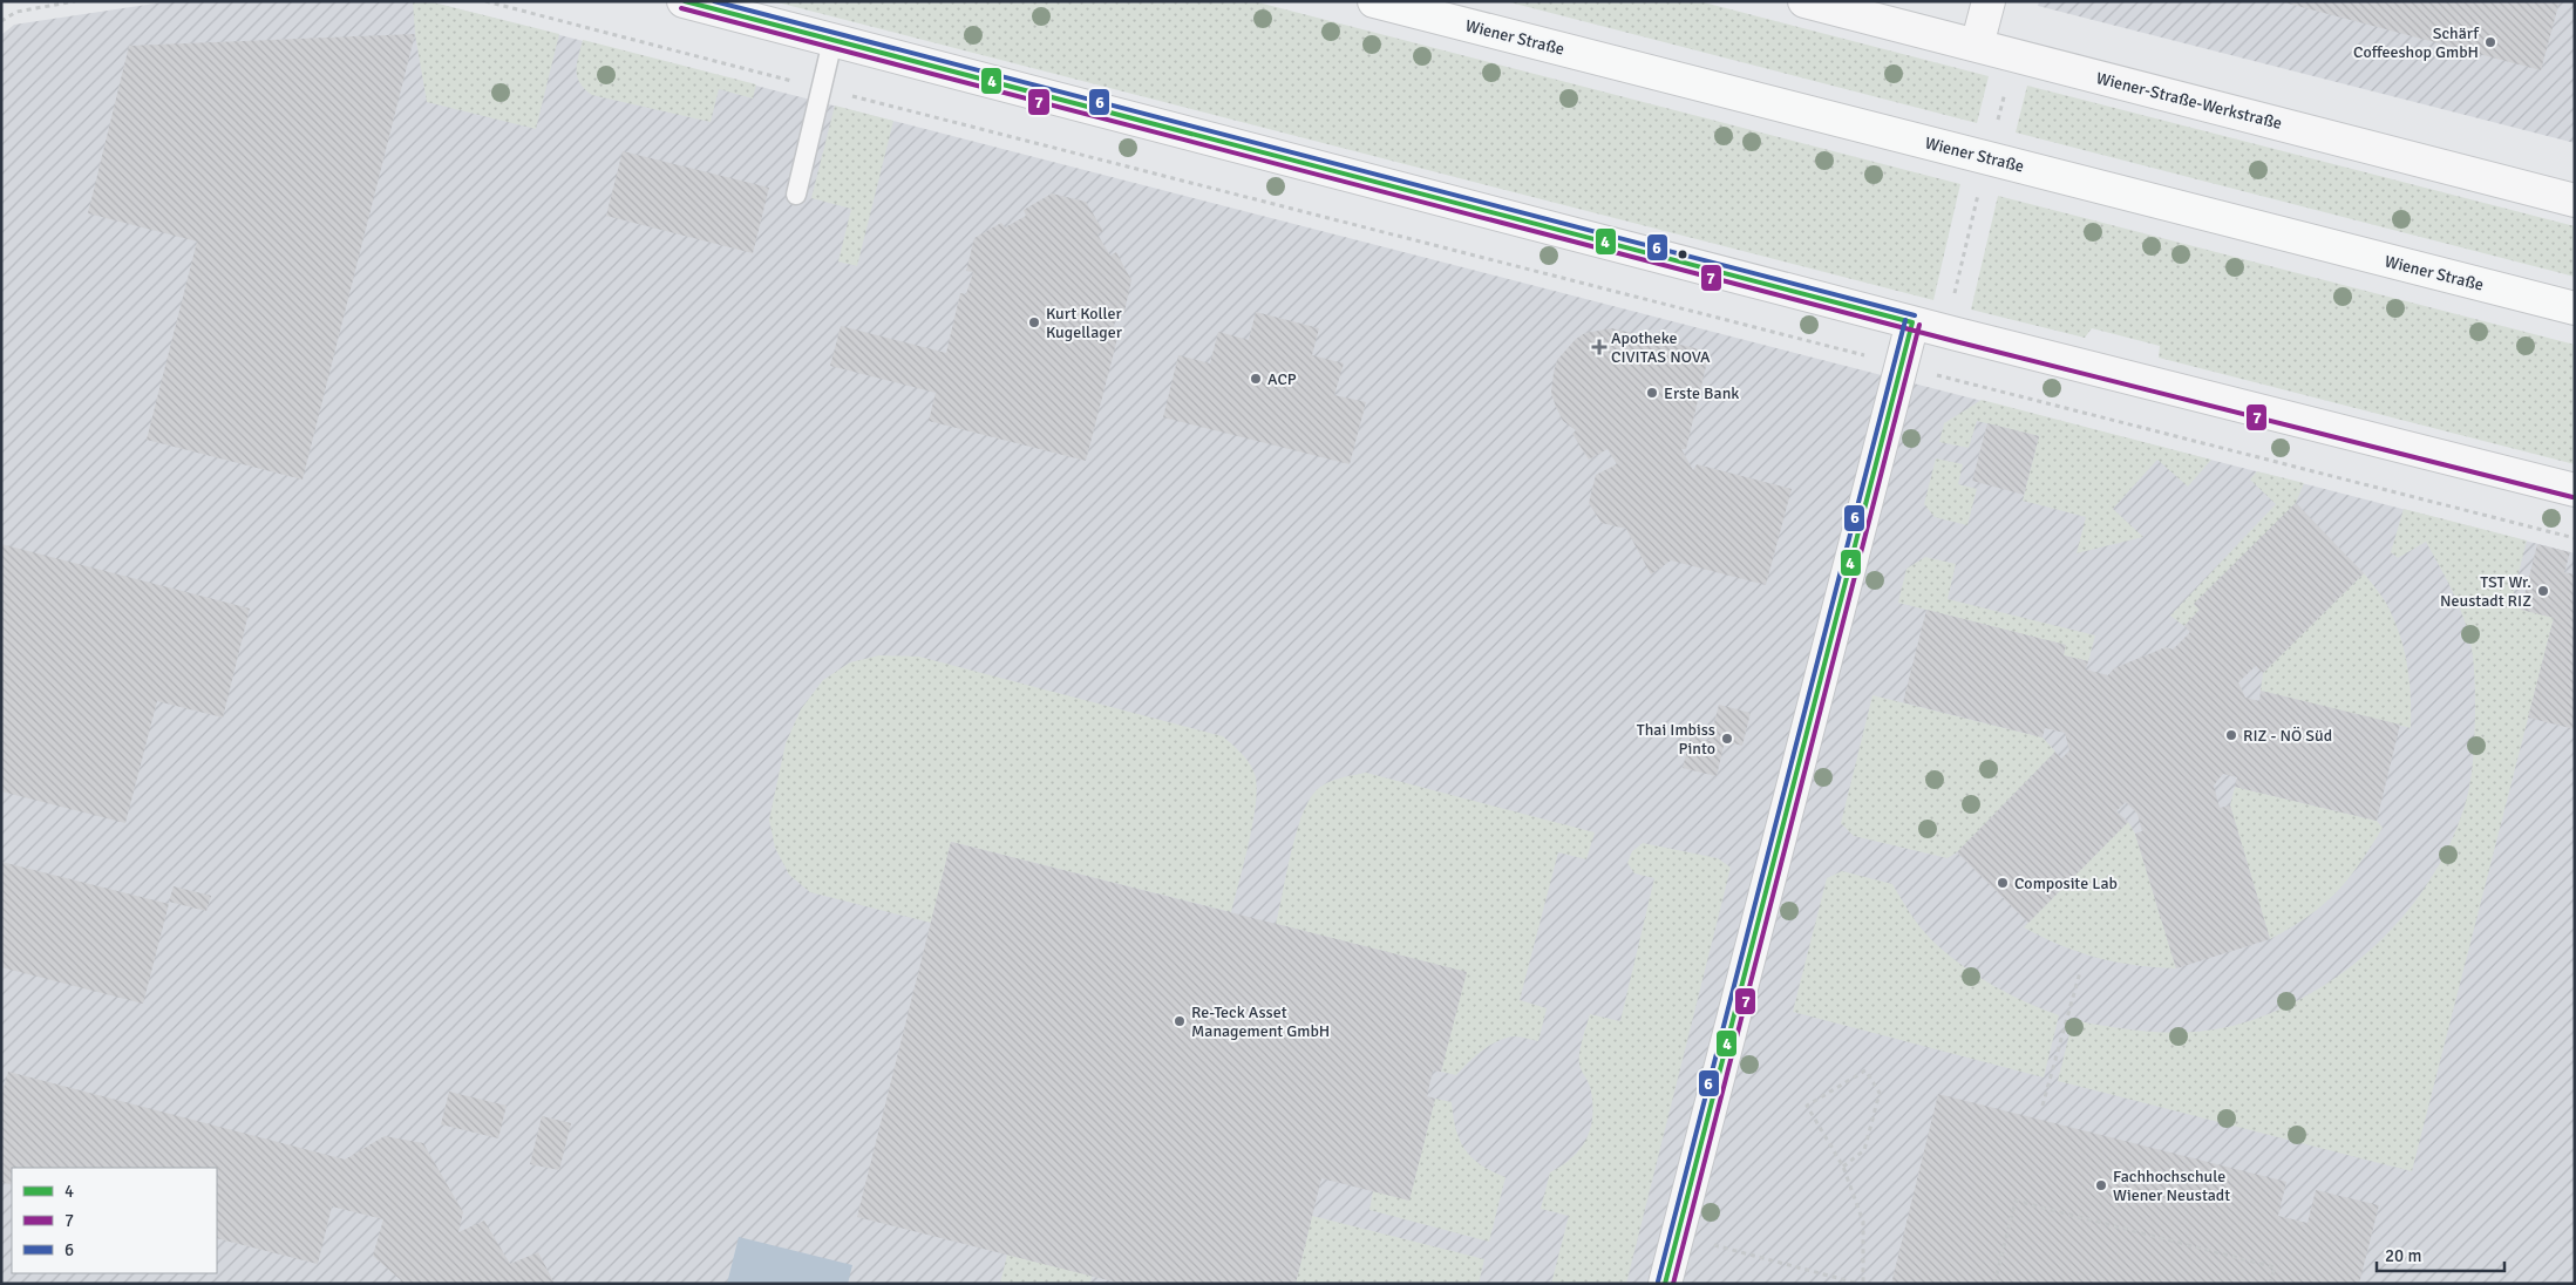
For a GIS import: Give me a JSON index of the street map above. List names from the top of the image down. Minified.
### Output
{"streets":{"main road":["Wiener Straße"],"street":["Wiener-Straße-Werkstraße"]},"places":{"other":["Schärf Coffeeshop GmbH","Kurt Koller Kugellager","ACP","Erste Bank","TST Wr. Neustadt RIZ","RIZ - NÖ Süd","Thai Imbiss Pinto","Composite Lab","Re-Teck Asset Management GmbH","Fachhochschule Wiener Neustadt"],"health":["Apotheke CIVITAS NOVA"]},"lines":["transit line 4","transit line 6","transit line 7"],"legend":["4","7","6"],"scale_bar":"20 m"}
